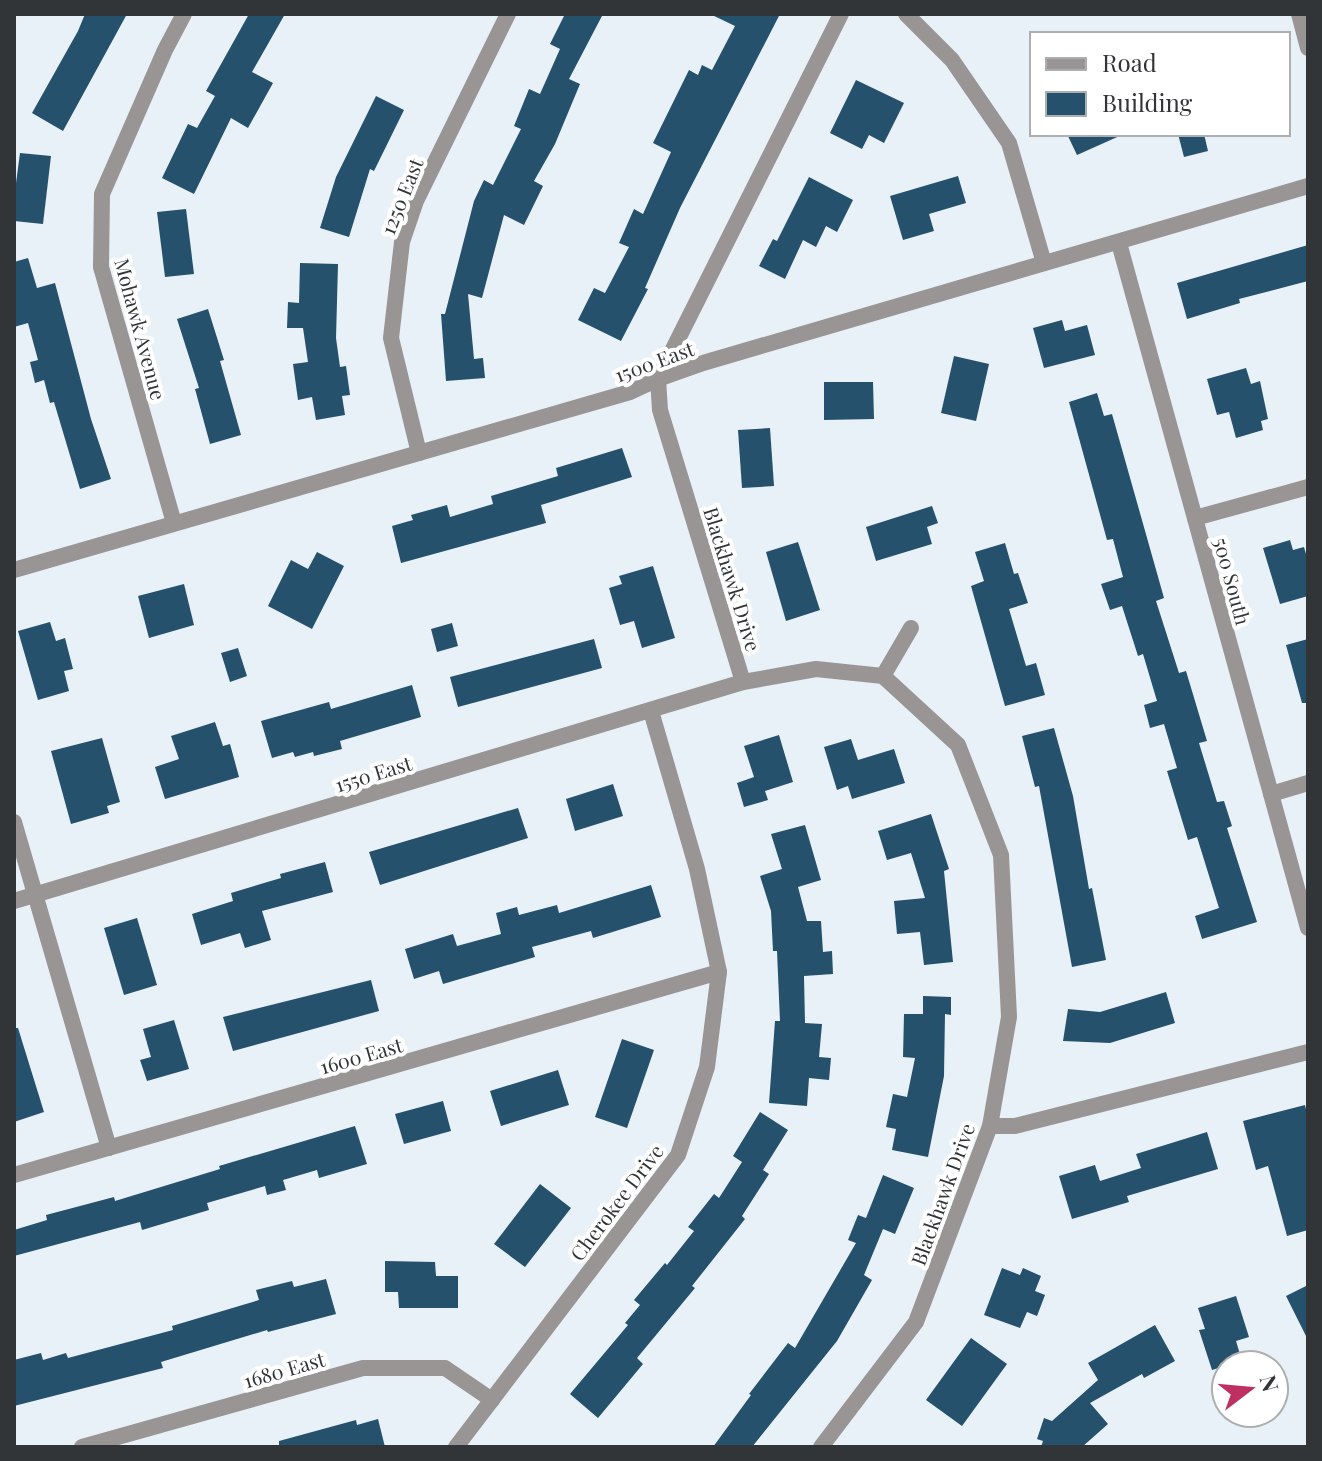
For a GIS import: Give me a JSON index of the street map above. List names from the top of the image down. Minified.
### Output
{"streets":{"street":["1250 East","Mohawk Avenue","1500 East","Blackhawk Drive","500 South","1550 East","1600 East","Cherokee Drive","1680 East"]},"crossings":[["1250 East","1500 East"],["Mohawk Avenue","1500 East"],["1500 East","Blackhawk Drive"],["1500 East","500 South"],["Blackhawk Drive","1550 East"],["1550 East","Cherokee Drive"],["1600 East","Cherokee Drive"],["Cherokee Drive","1680 East"]],"legend":["Road","Building"],"north":"right"}
